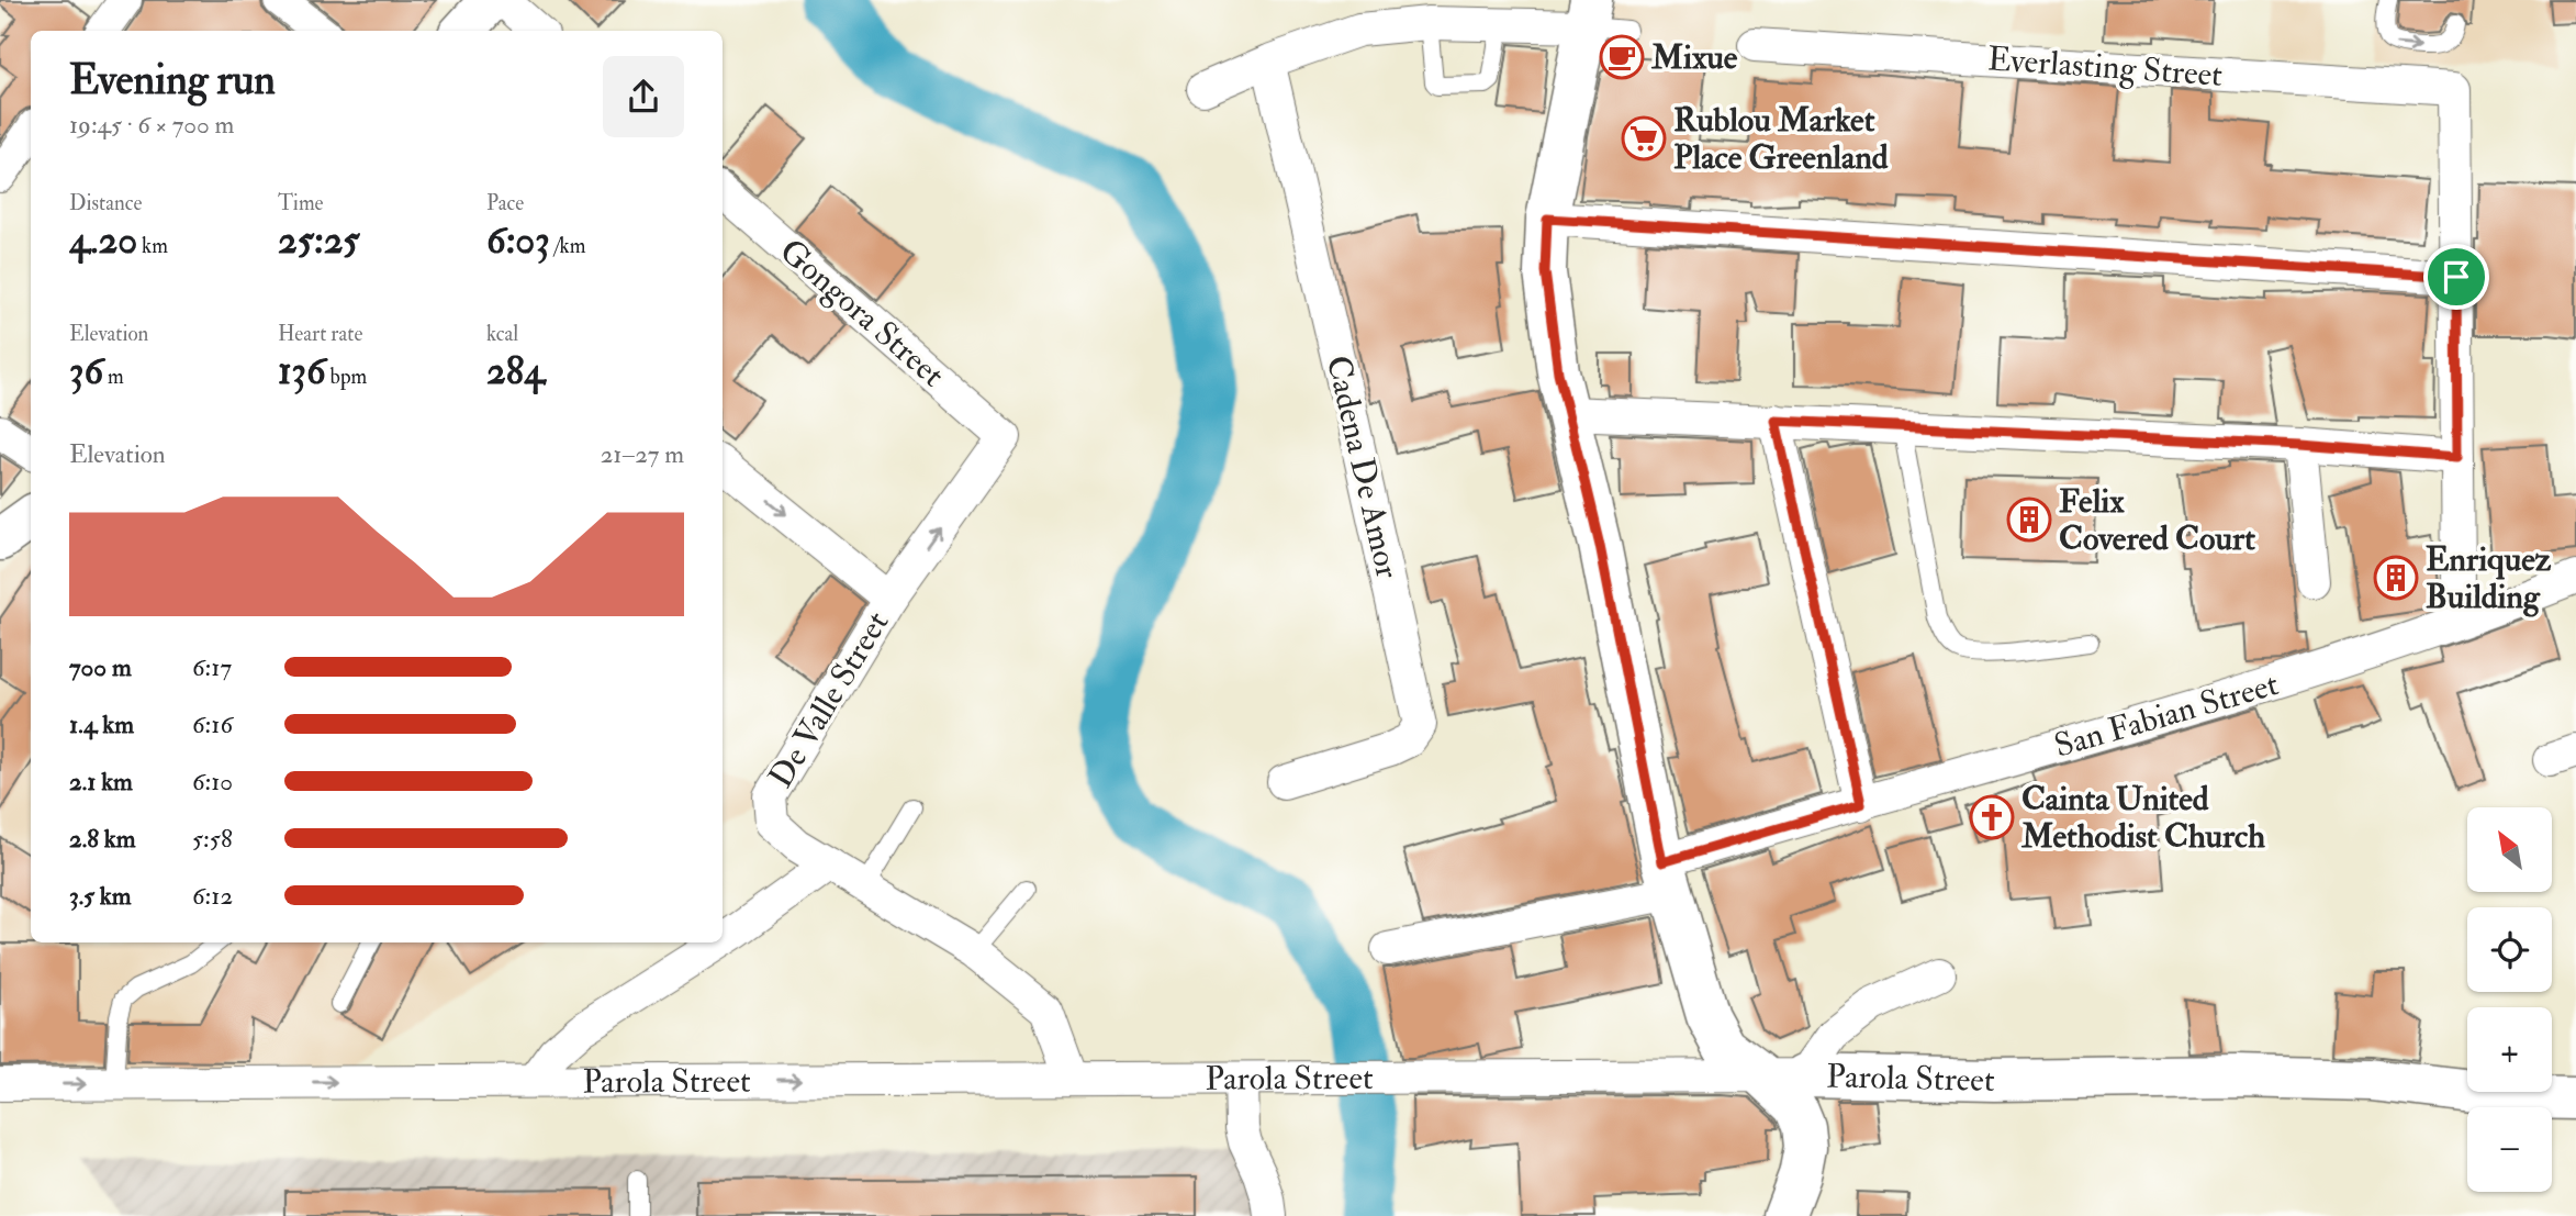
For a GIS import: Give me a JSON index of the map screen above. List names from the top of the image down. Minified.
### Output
{"streets":{"street":["Everlasting Street","Gongora Street","Cadena De Amor","De Valle Street","San Fabian Street","Parola Street"]},"crossings":[["Gongora Street","De Valle Street"],["De Valle Street","Parola Street"]],"one_way":["Parola Street"],"places":{"cafe":["Mixue"],"supermarket":["Rublou Market Place Greenland"],"building":["Felix Covered Court","Enriquez Building"],"church":["Cainta United Methodist Church"]},"north":"top left","page":{"heading":["Evening run","19:45 · 6 × 700 m"],"stats":[["Distance","4.20 km"],["Time","25:25"],["Pace","6:03 /km"],["Elevation","36 m"],["Heart rate","136 bpm"],["kcal","284"]],"chart":["Elevation","21–27 m"],"list":[{"name":"700 m","note":"6:17"},{"name":"1.4 km","note":"6:16"},{"name":"2.1 km","note":"6:10"},{"name":"2.8 km","note":"5:58"},{"name":"3.5 km","note":"6:12"}],"map_buttons":["+","−"]}}
